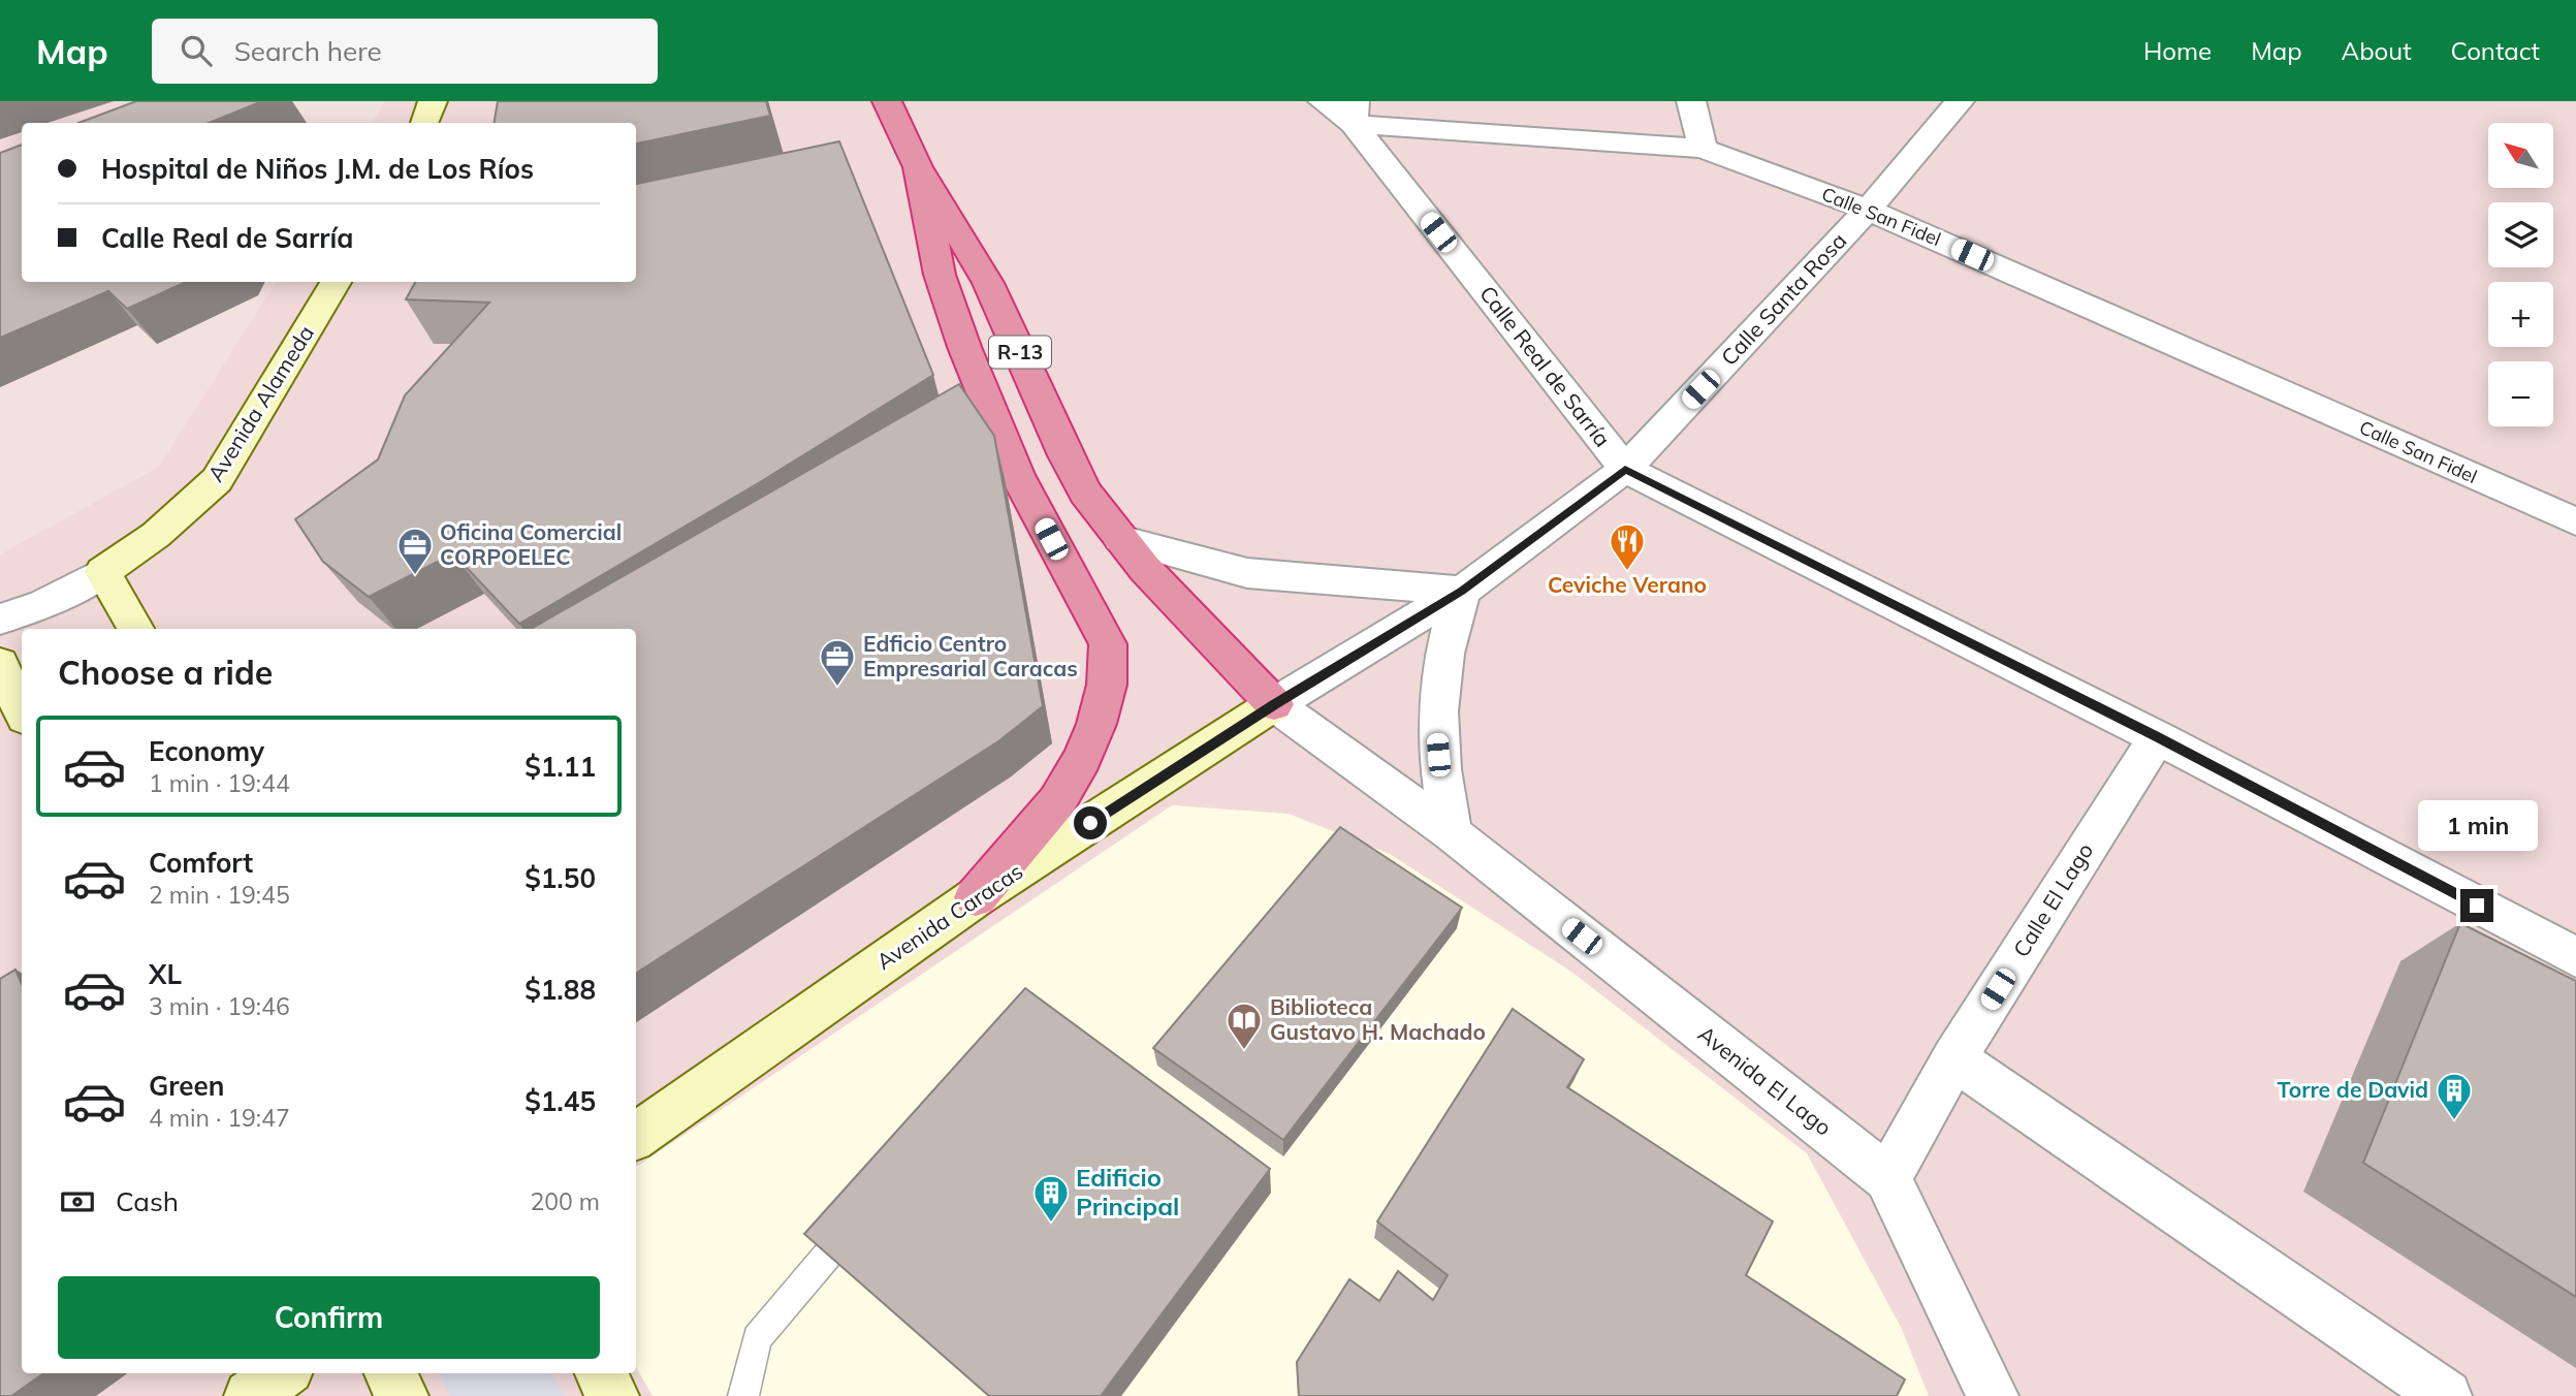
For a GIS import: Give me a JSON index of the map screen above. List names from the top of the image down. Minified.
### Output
{"streets":{"highway":["R-13"],"main road":["Avenida Alameda","Avenida Caracas"],"street":["Calle San Fidel","Calle Santa Rosa","Calle Real de Sarría","Calle El Lago","Avenida El Lago"]},"crossings":[["Calle San Fidel","Calle Santa Rosa"],["Calle San Fidel","Calle Real de Sarría"],["Calle Santa Rosa","R-13"],["Calle Santa Rosa","Calle Real de Sarría"],["Calle Santa Rosa","Avenida Caracas"],["Calle Santa Rosa","Avenida El Lago"],["R-13","Avenida Caracas"],["R-13","Avenida El Lago"],["Calle Real de Sarría","Calle El Lago"],["Calle El Lago","Avenida El Lago"],["Avenida Caracas","Avenida El Lago"]],"places":{"restaurant":["Ceviche Verano"],"office":["Oficina Comercial CORPOELEC","Edficio Centro Empresarial Caracas"],"library":["Biblioteca Gustavo H. Machado"],"building":["Torre de David","Edificio Principal"]},"north":"top left","page":{"header":"Map","search":"Search here","nav":["Home","Map","About","Contact"],"map_buttons":["+","−"],"banner":["Hospital de Niños J.M. de Los Ríos","Calle Real de Sarría"],"heading":"Choose a ride","list":[{"name":"Economy","note":"1 min · 19:44","value":"$1.11"},{"name":"Comfort","note":"2 min · 19:45","value":"$1.50"},{"name":"XL","note":"3 min · 19:46","value":"$1.88"},{"name":"Green","note":"4 min · 19:47","value":"$1.45"}],"bubble":"1 min","pay":["Cash","200 m"],"buttons":"Confirm"}}
